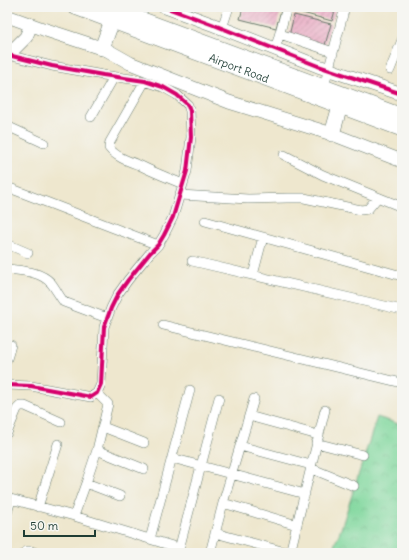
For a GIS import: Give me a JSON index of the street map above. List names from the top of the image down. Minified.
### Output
{"streets":{"main road":["Airport Road"]},"scale_bar":"50 m"}
